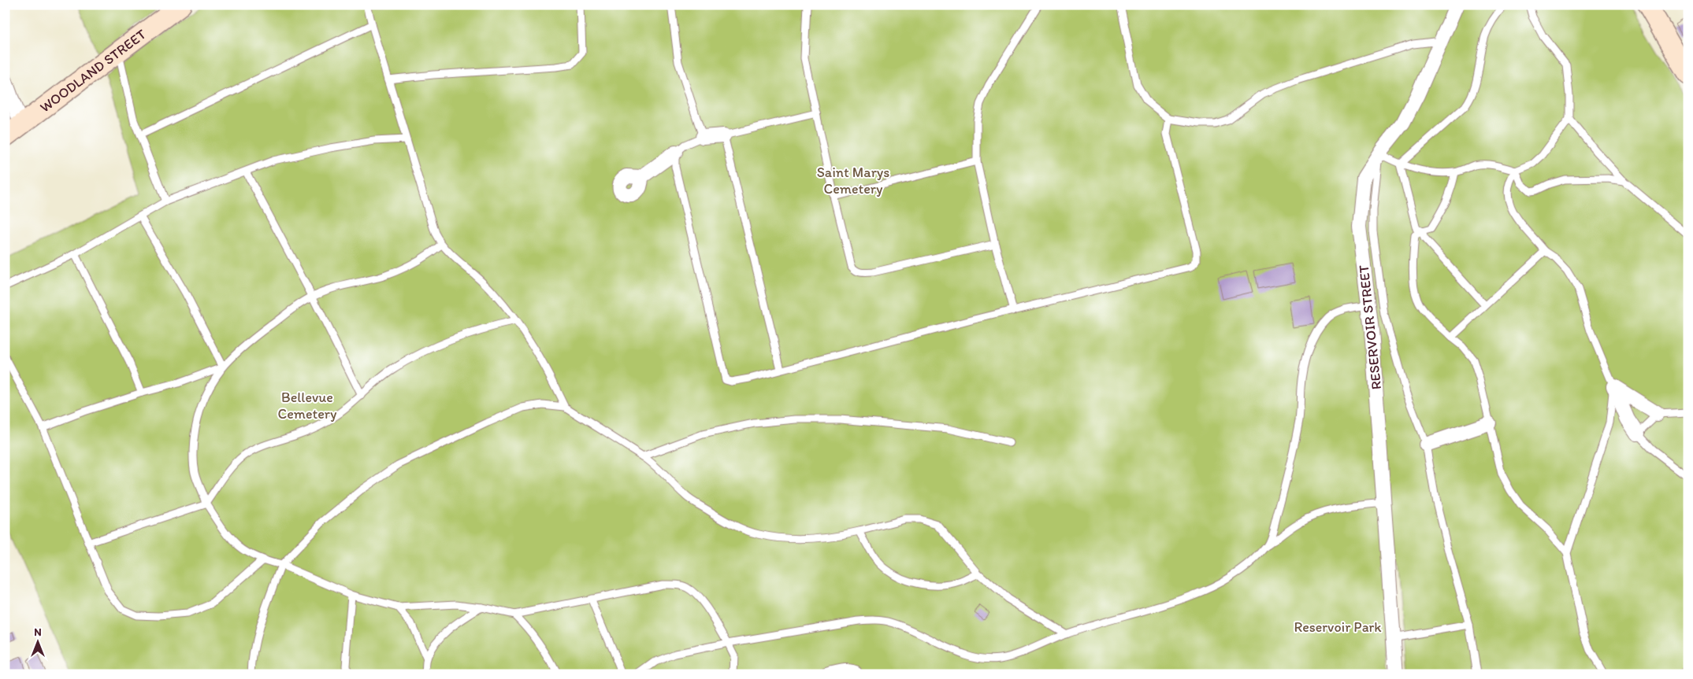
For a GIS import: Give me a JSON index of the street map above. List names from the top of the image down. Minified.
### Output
{"streets":{"main road":["WOODLAND STREET"],"street":["RESERVOIR STREET"]},"parks":["Saint Marys Cemetery","Bellevue Cemetery","Reservoir Park"],"north":"top"}
